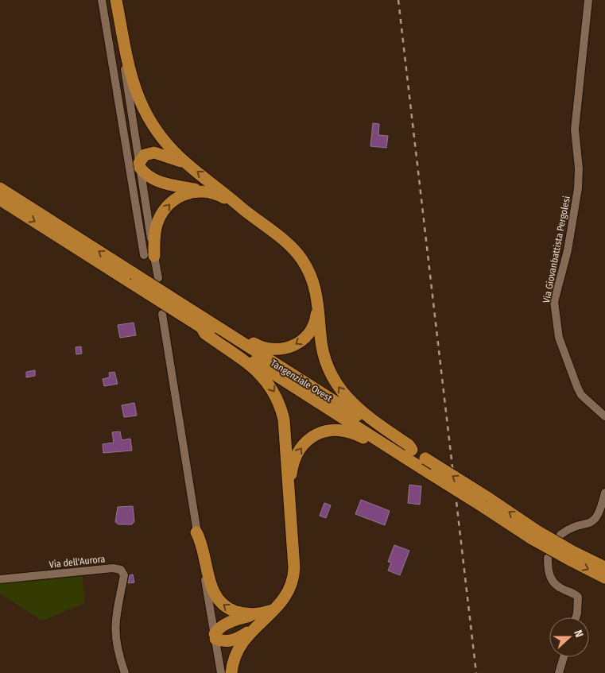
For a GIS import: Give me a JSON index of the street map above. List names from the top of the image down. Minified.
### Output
{"streets":{"highway":["Tangenziale Ovest"],"street":["Via Giovanbattista Pergolesi","Via dell'Aurora"]},"north":"right"}
